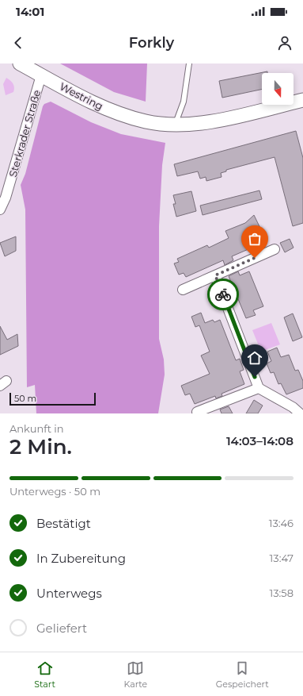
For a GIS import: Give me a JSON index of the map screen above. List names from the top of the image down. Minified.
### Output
{"streets":{"main road":["Westring"],"street":["Sterkrader Straße"]},"crossings":[["Westring","Sterkrader Straße"]],"scale_bar":"50 m","north":"bottom","page":{"status":"14:01","header":"Forkly","scale":"50 m","heading":["2 Min.","Ankunft in","14:03–14:08"],"bar":"Unterwegs · 50 m","list":[["Bestätigt","13:46"],["In Zubereitung","13:47"],["Unterwegs","13:58"],"Geliefert"],"tabs":["Start","Karte","Gespeichert"]}}
